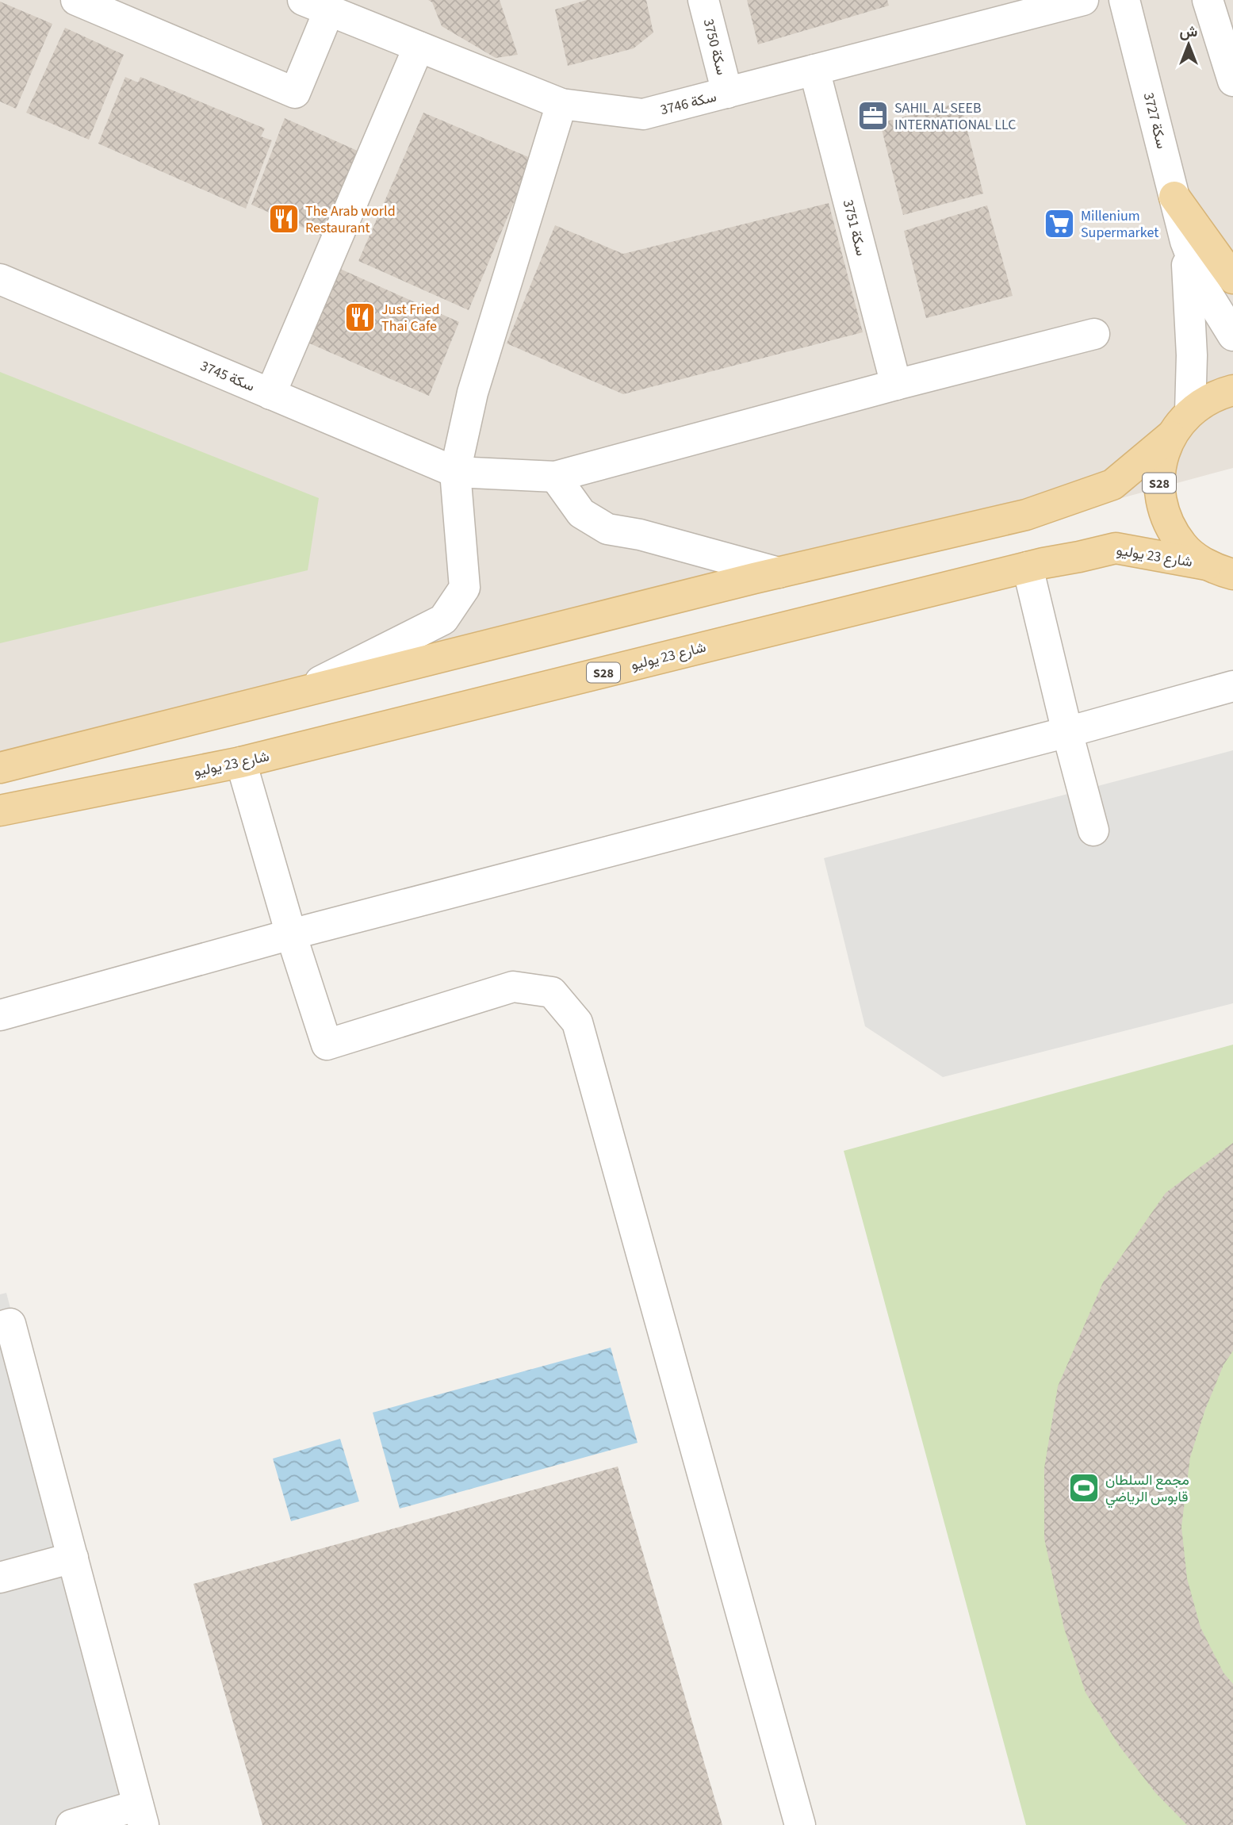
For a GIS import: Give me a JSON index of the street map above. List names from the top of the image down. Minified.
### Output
{"streets":{"main road":["S28","شارع 23 يوليو"],"street":["سكة 3750","سكة 3746","سكة 3727","سكة 3751","سكة 3745"]},"crossings":[["سكة 3750","سكة 3746"],["سكة 3746","سكة 3751"],["سكة 3727","S28"],["S28","شارع 23 يوليو"]],"places":{"office":["SAHIL AL SEEB INTERNATIONAL LLC"],"restaurant":["The Arab world Restaurant","Just Fried Thai Cafe"],"supermarket":["Millenium Supermarket"],"sports":["مجمع السلطان قابوس الرياضي"]},"north":"top"}
